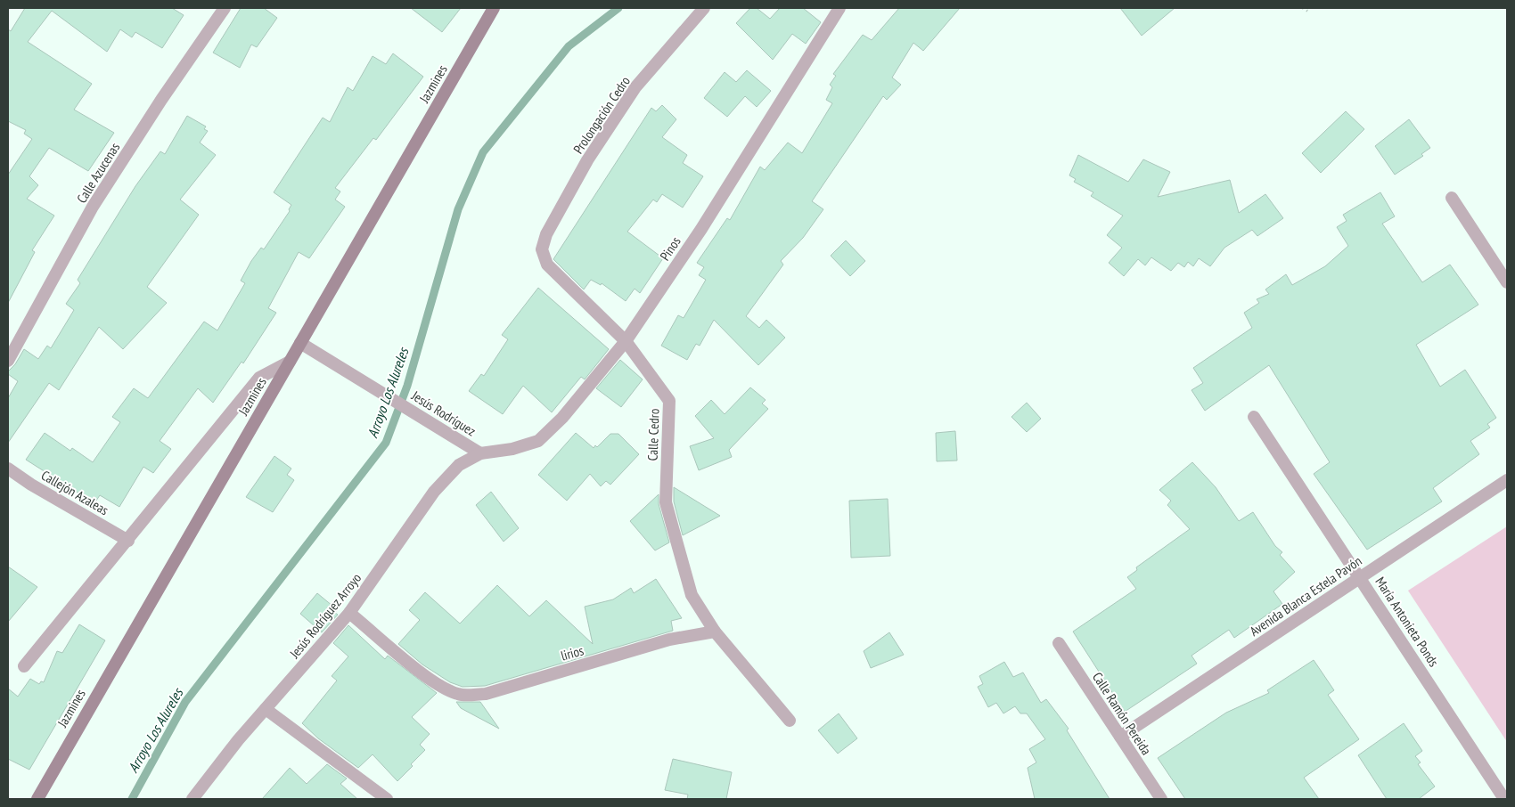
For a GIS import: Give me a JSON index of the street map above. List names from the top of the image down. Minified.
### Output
{"streets":{"main road":["Jazmines"],"street":["Prolongación Cedro","Calle Azucenas","Pinos","Jesús Rodríguez","Calle Cedro","Callejón Azaleas","Avenida Blanca Estela Pavón","Jesús Rodríguez Arroyo","María Antonieta Ponds","lirios","Calle Ramón Pereida"]},"crossings":[["Jazmines","Jesús Rodríguez"],["Prolongación Cedro","Calle Cedro"],["Pinos","Jesús Rodríguez"],["Pinos","Calle Cedro"],["Pinos","Jesús Rodríguez Arroyo"],["Jesús Rodríguez","Jesús Rodríguez Arroyo"],["Calle Cedro","lirios"],["Avenida Blanca Estela Pavón","María Antonieta Ponds"],["Avenida Blanca Estela Pavón","Calle Ramón Pereida"],["Jesús Rodríguez Arroyo","lirios"]],"water":["Arroyo Los Alureles"]}
